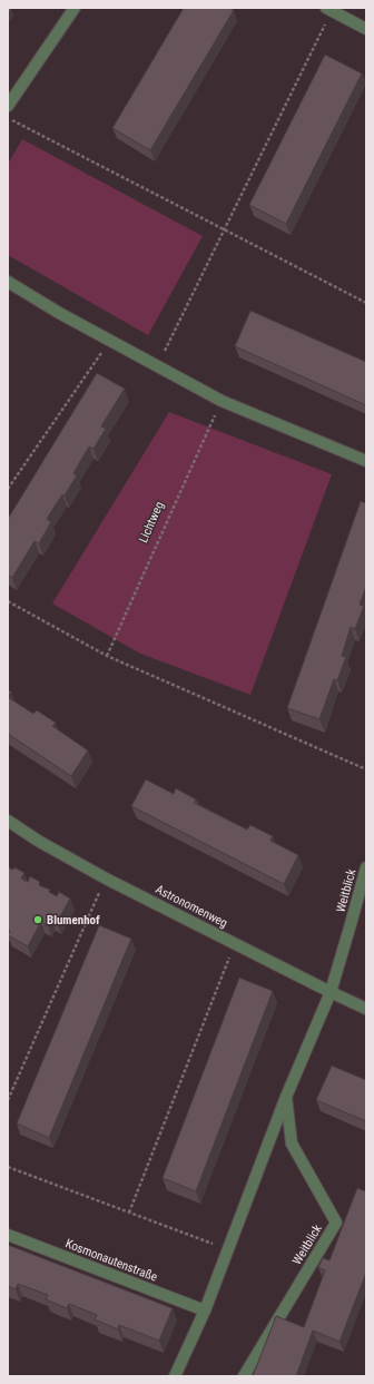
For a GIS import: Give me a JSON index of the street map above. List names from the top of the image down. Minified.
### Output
{"streets":{"street":["Weitblick","Astronomenweg","Kosmonautenstraße"],"path":["Lichtweg"]},"crossings":[["Weitblick","Astronomenweg"],["Weitblick","Kosmonautenstraße"]],"places":["Blumenhof"]}
